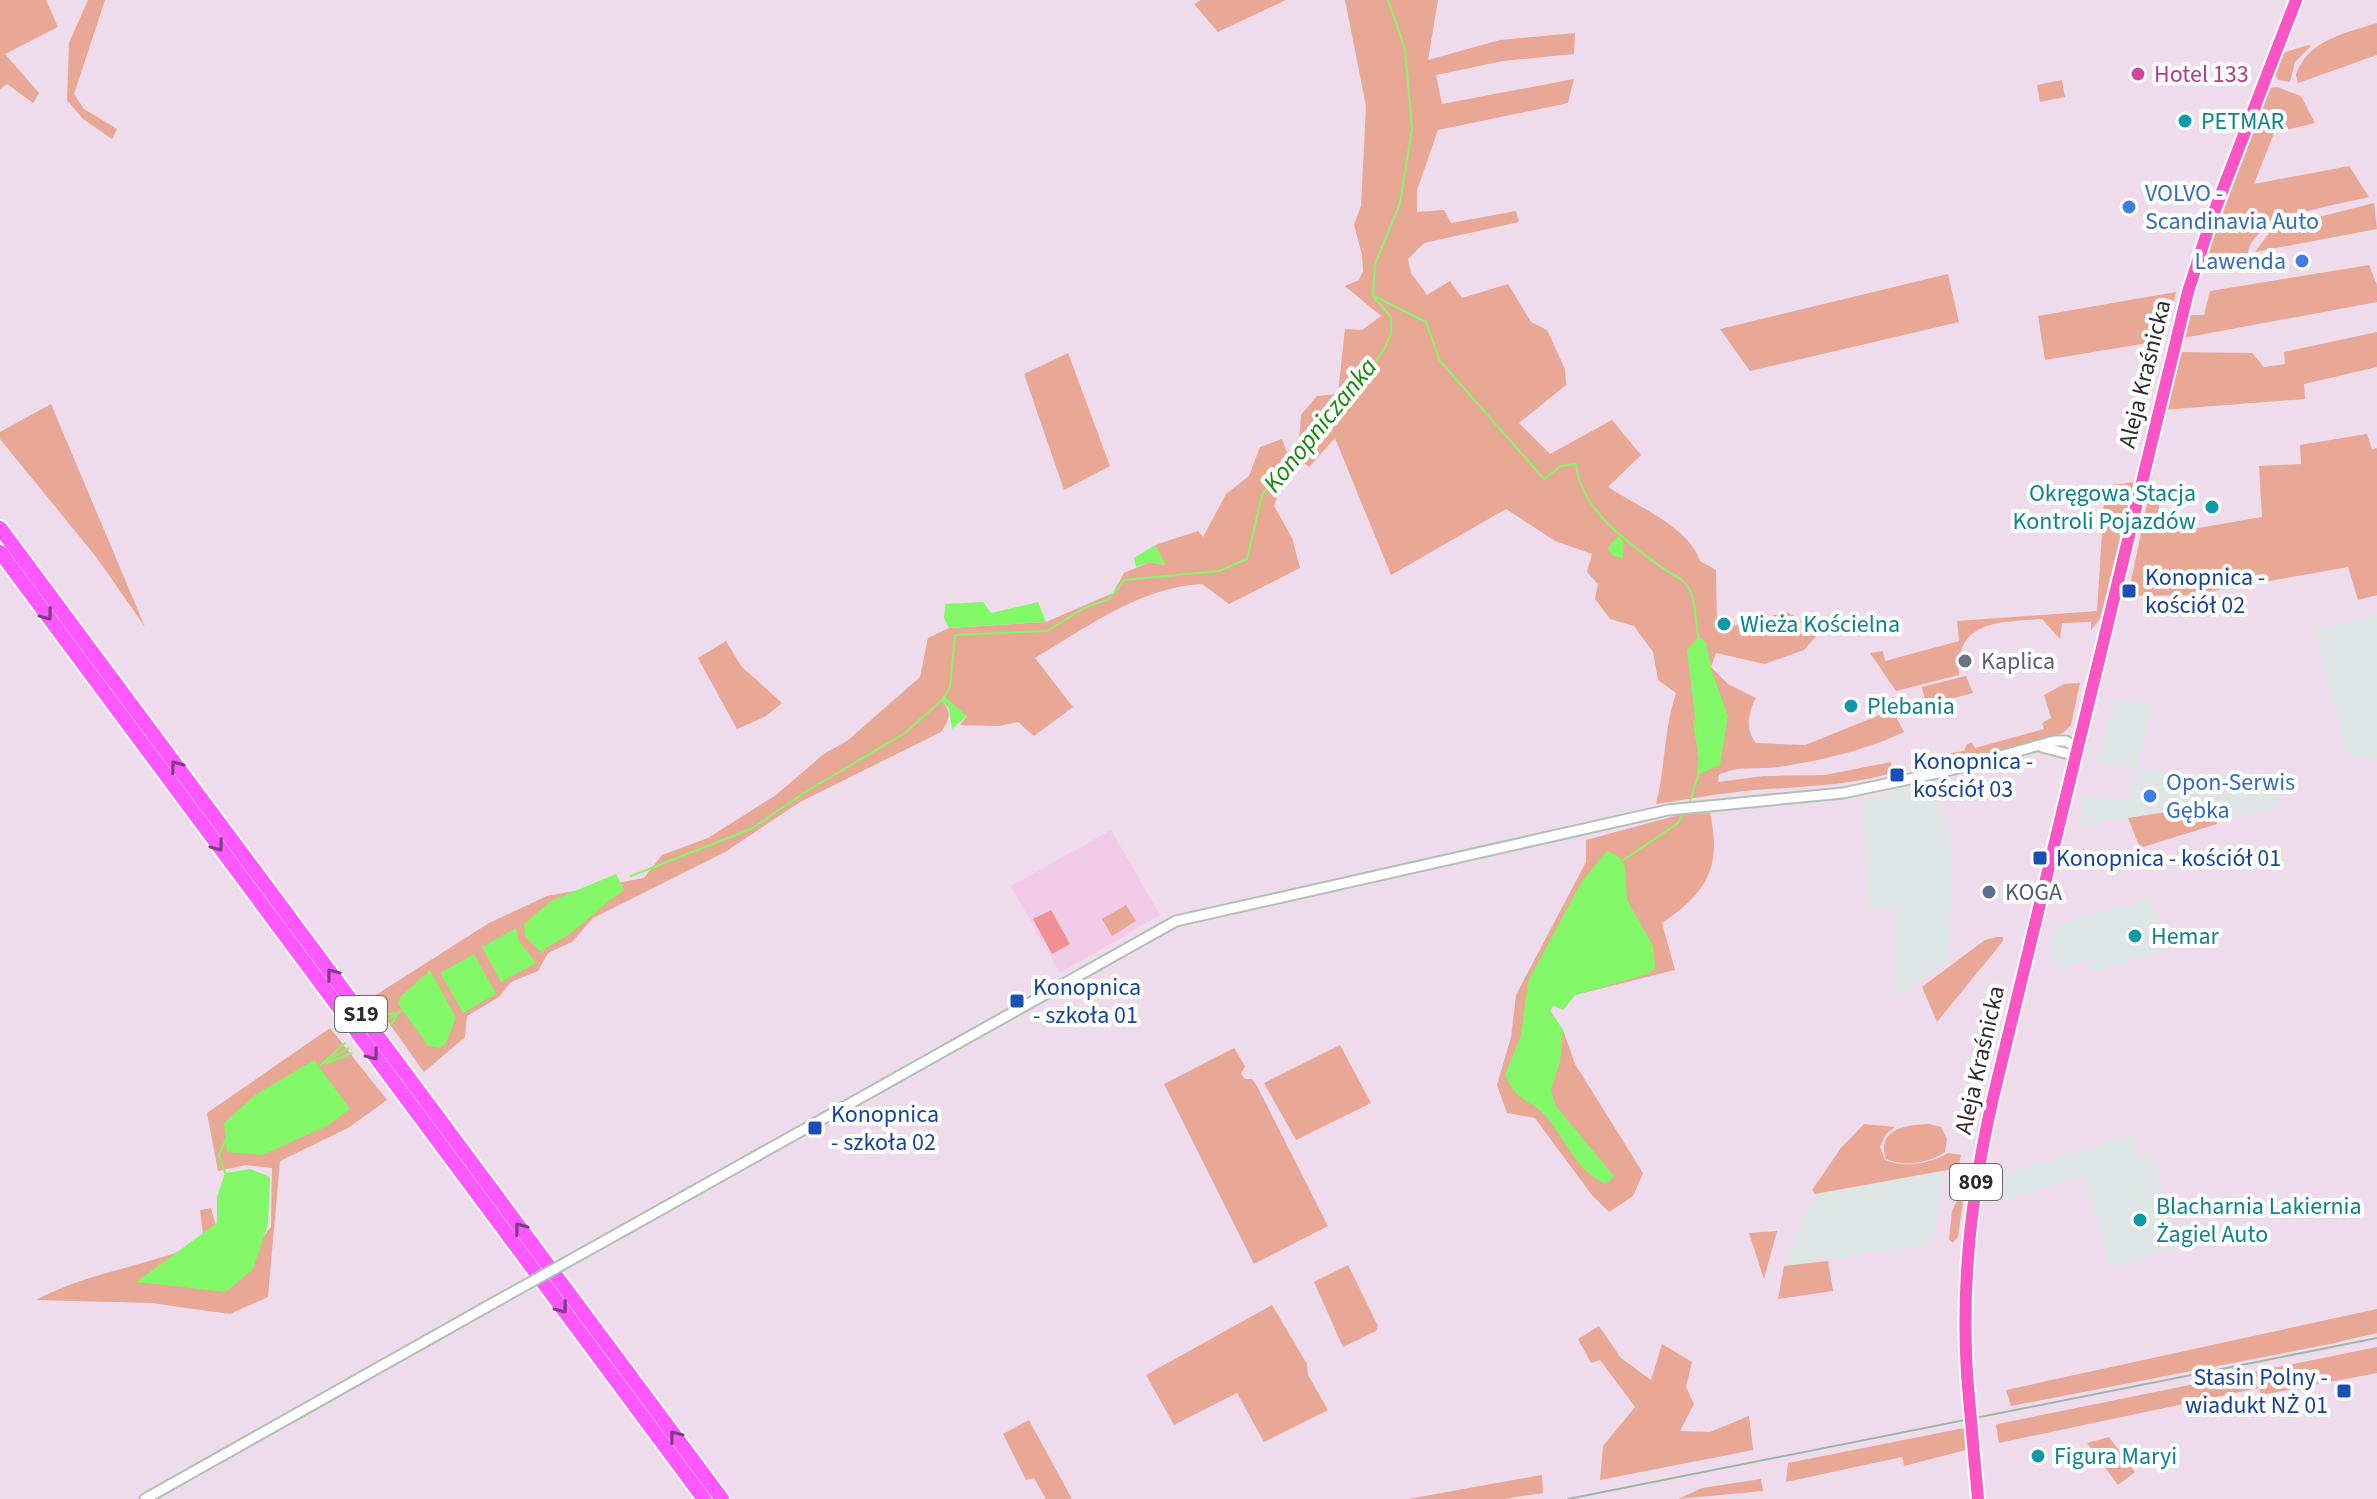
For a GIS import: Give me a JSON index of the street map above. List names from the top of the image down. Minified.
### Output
{"streets":{"highway":["S19"],"main road":["Aleja Kraśnicka","809"]},"water":["Konopniczanka"],"places":{"other":["Hotel 133","PETMAR","VOLVO - Scandinavia Auto","Lawenda","Okręgowa Stacja Kontroli Pojazdów","Wieża Kościelna","Kaplica","Plebania","Opon-Serwis Gębka","KOGA","Hemar","Blacharnia Lakiernia Żagiel Auto","Figura Maryi"],"transit":["Konopnica - kościół 02","Konopnica - kościół 03","Konopnica - kościół 01","Konopnica - szkoła 01","Konopnica - szkoła 02","Stasin Polny - wiadukt NŻ 01"]}}
